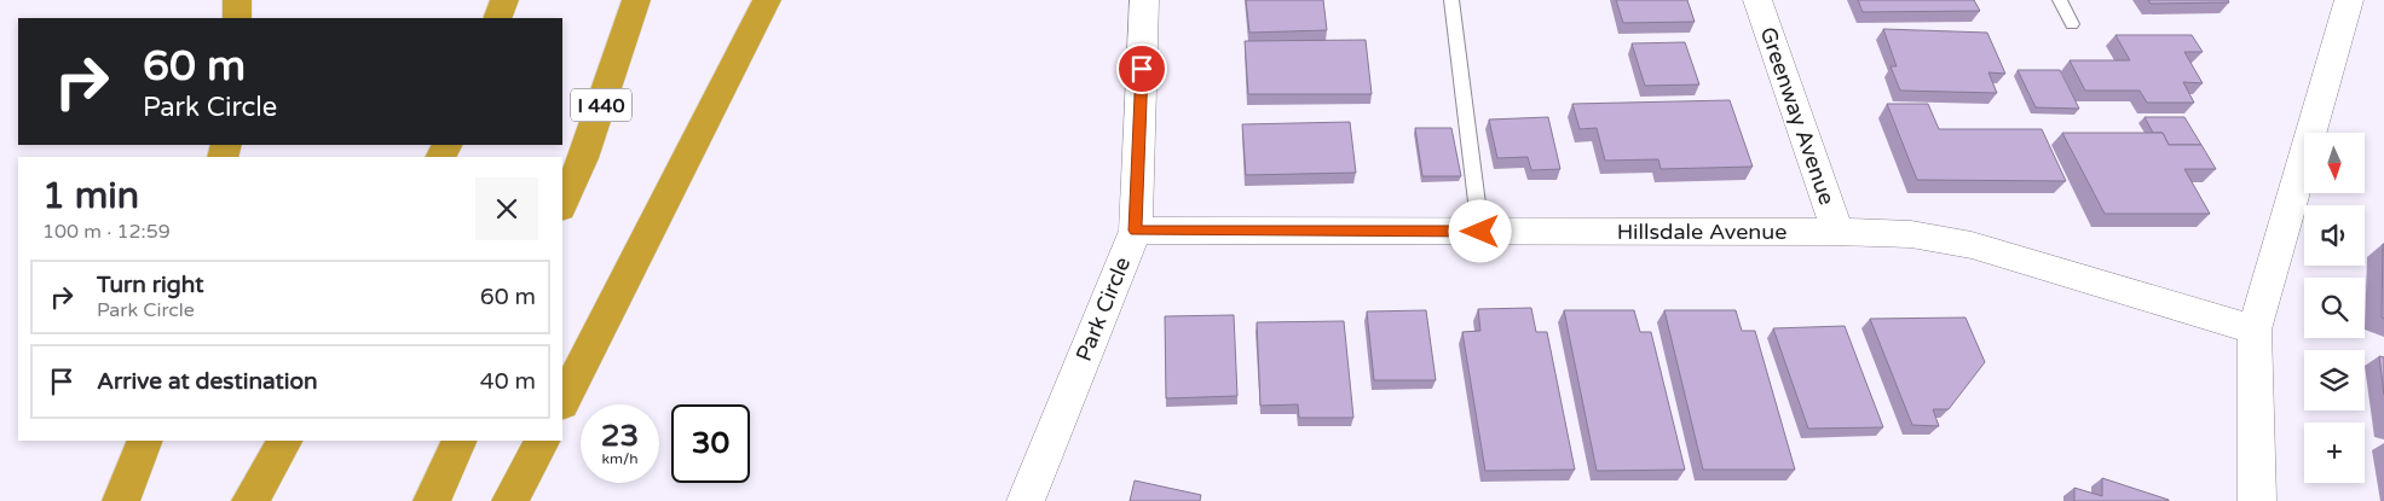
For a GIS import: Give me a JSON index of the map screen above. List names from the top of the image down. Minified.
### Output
{"streets":{"highway":["I 440"],"street":["Greenway Avenue","Hillsdale Avenue","Park Circle"]},"crossings":[["Greenway Avenue","Hillsdale Avenue"],["Hillsdale Avenue","Park Circle"]],"north":"bottom","page":{"turn":["60 m","Park Circle"],"map_buttons":"+","heading":["1 min","100 m · 12:59"],"list":[{"name":"Turn right","note":"Park Circle","value":"60 m"},{"name":"Arrive at destination","value":"40 m"}],"speed":"23 km/h","limit":"30"}}
